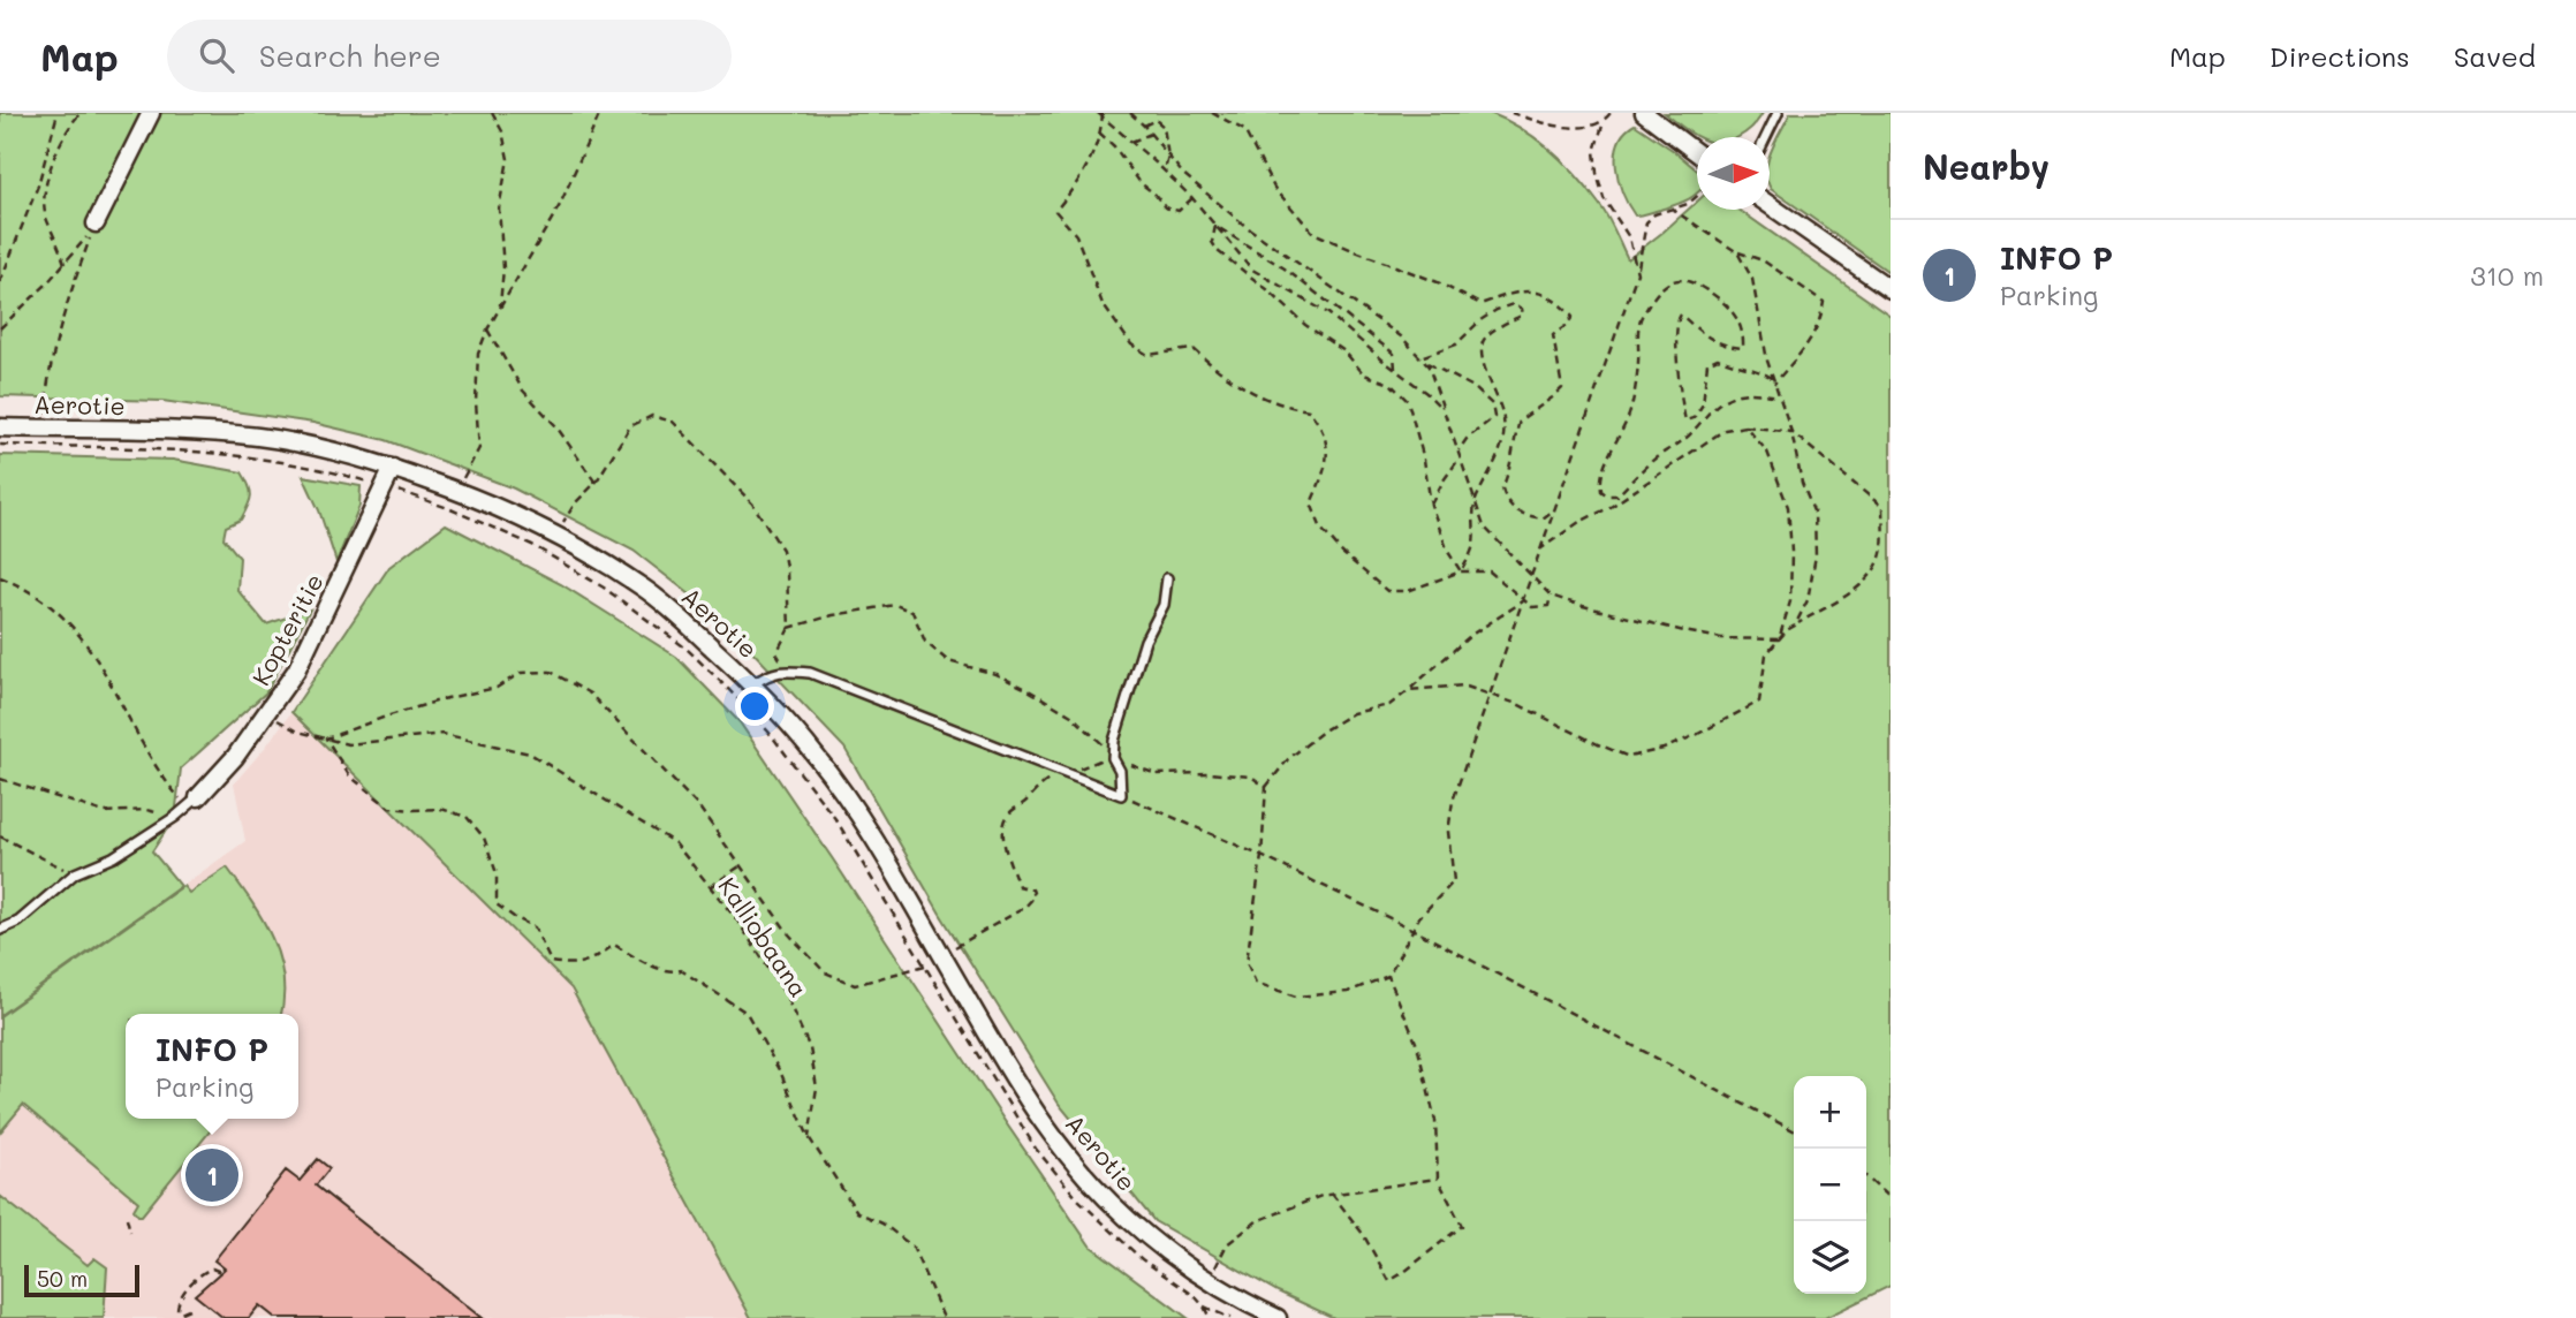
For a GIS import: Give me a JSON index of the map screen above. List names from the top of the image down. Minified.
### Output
{"streets":{"street":["Aerotie","Kopteritie"],"path":["Kalliobaana"]},"crossings":[["Aerotie","Kopteritie"],["Kopteritie","Kalliobaana"]],"scale_bar":"50 m","north":"right","page":{"header":"Map","search":"Search here","nav":["Map","Directions","Saved"],"heading":"Nearby","list":[{"mark":"1","name":"INFO P","note":"Parking","value":"310 m"}],"popup":["INFO P","Parking"],"map_buttons":["+","−"],"pins":"1","scale":"50 m"}}
